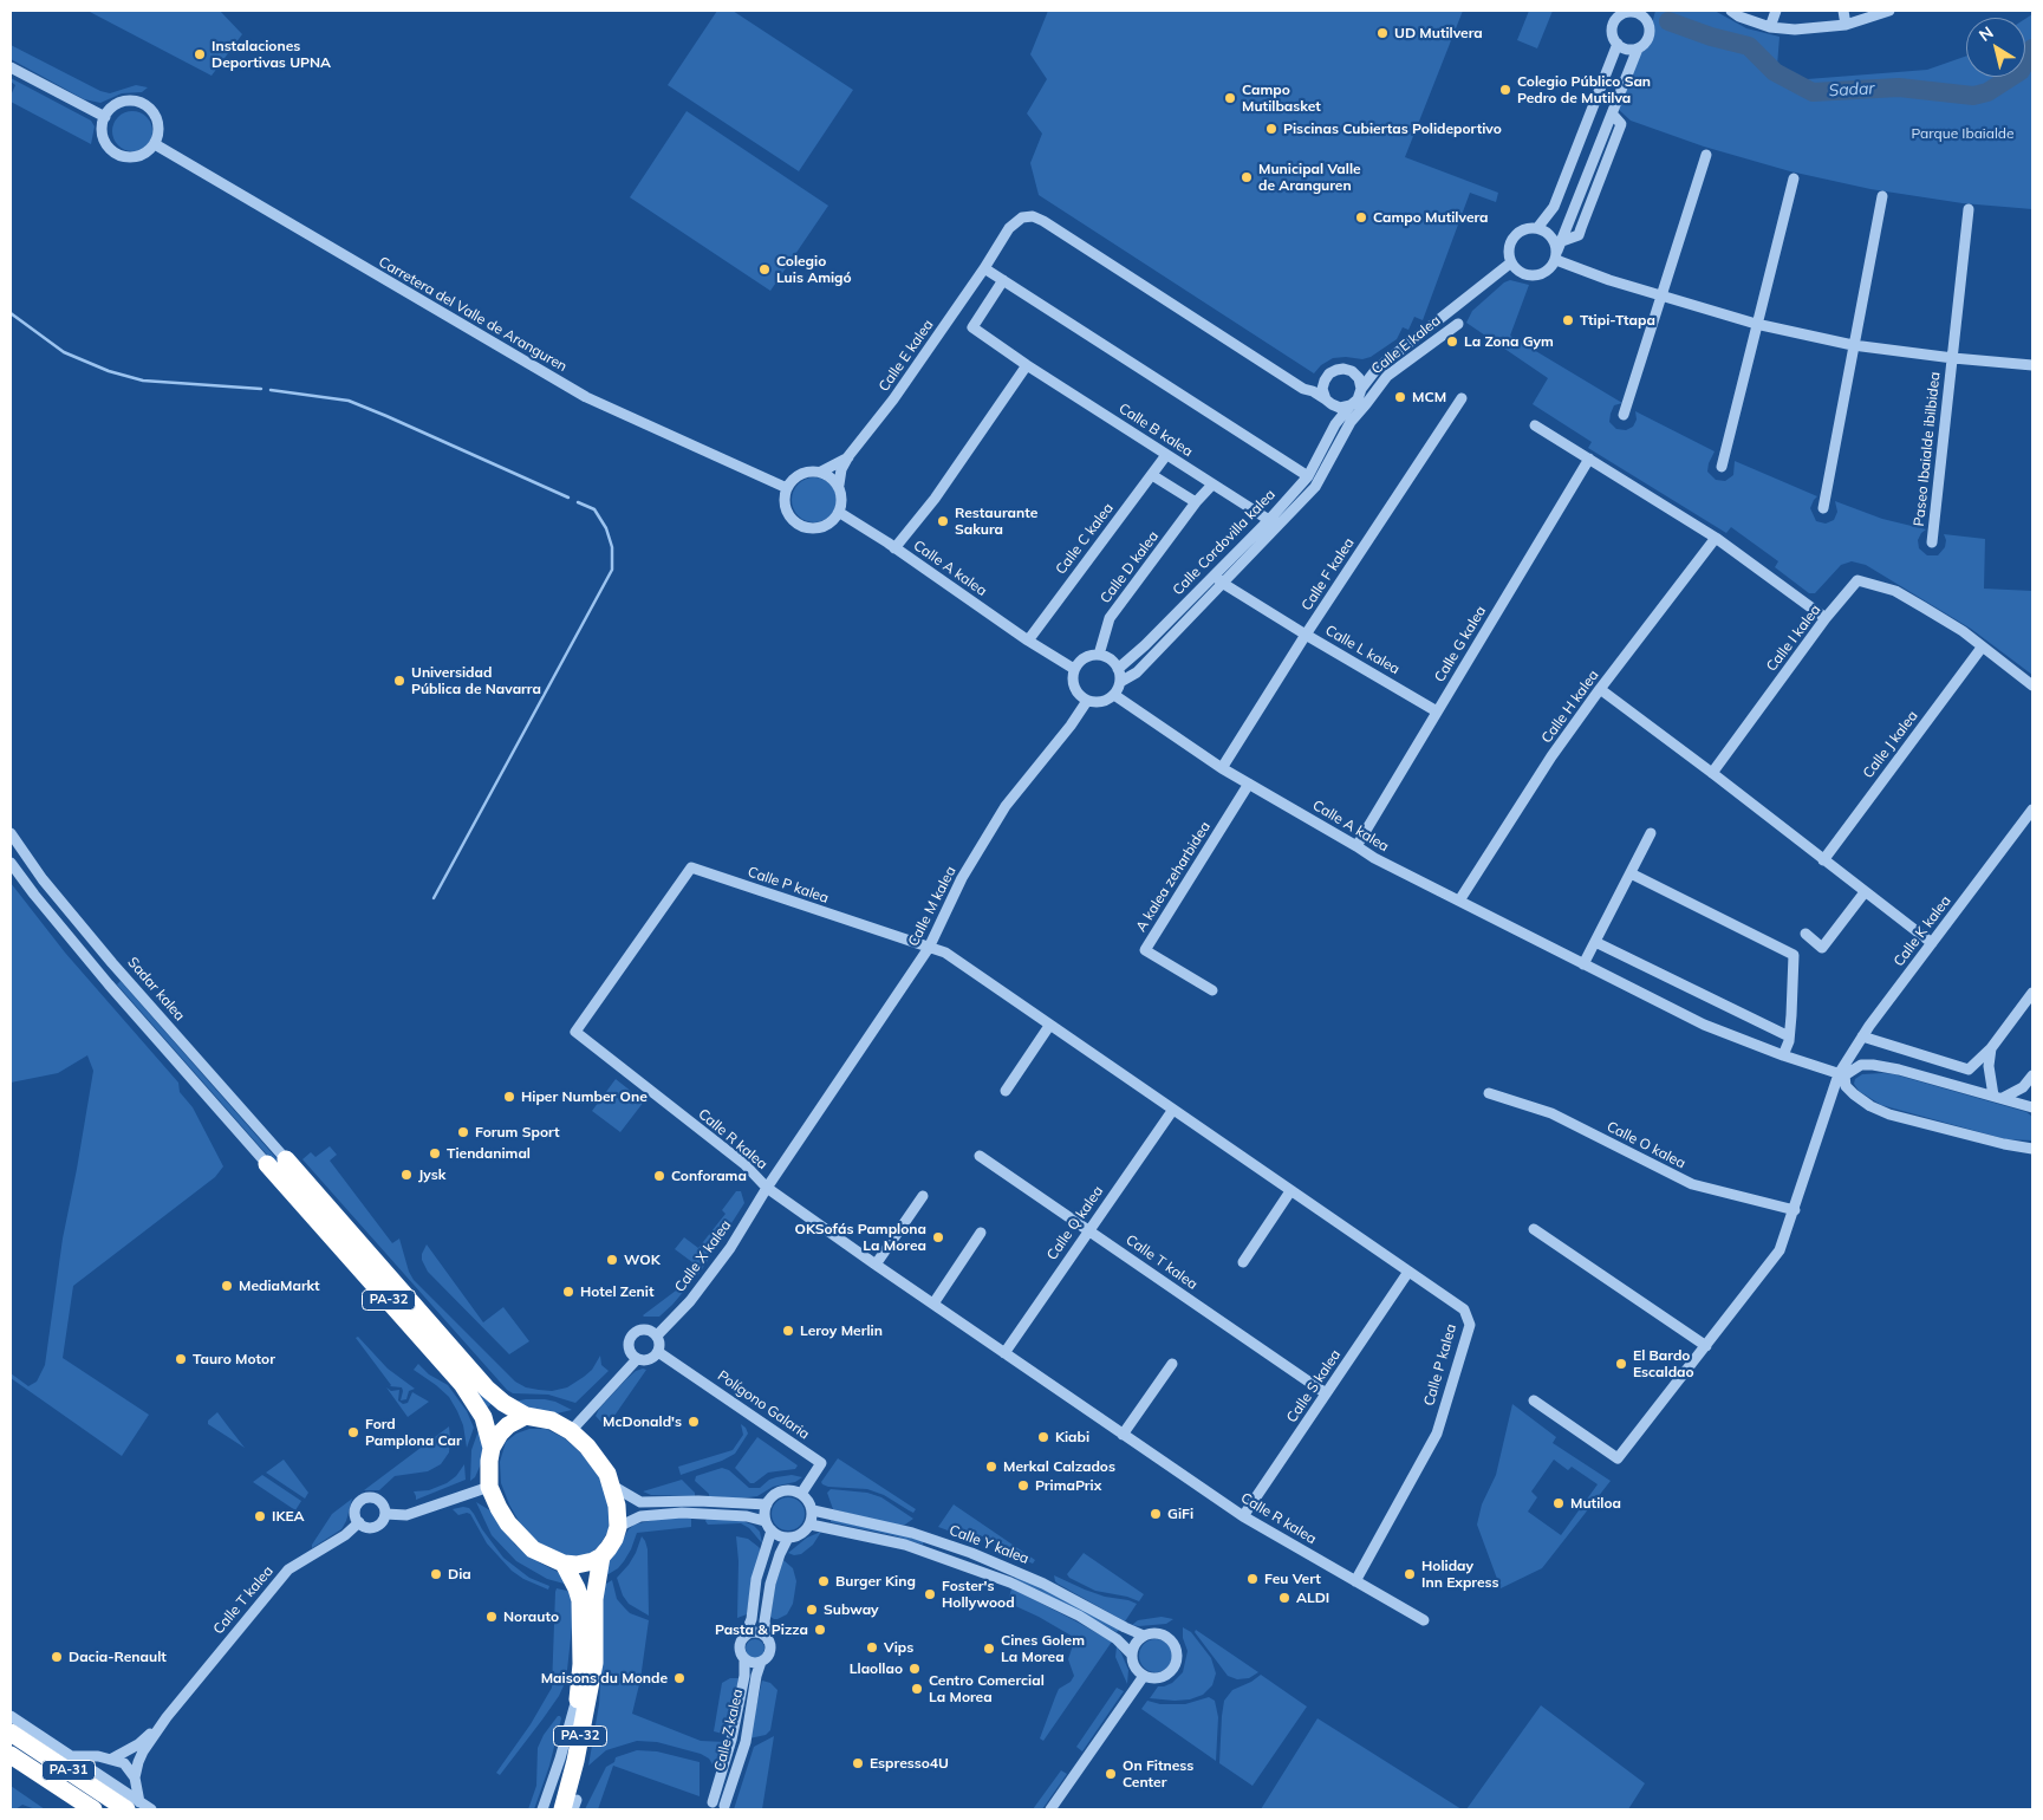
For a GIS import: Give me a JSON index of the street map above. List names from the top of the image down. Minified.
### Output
{"streets":{"highway":["PA-32","PA-31"],"street":["Carretera del Valle de Aranguren","Calle E kalea","Calle B kalea","Paseo Ibaialde ibilbidea","Calle C kalea","Calle Cordovilla kalea","Calle D kalea","Calle A kalea","Calle F kalea","Calle I kalea","Calle G kalea","Calle L kalea","Calle H kalea","Calle J kalea","A kalea zeharbidea","Calle P kalea","Calle M kalea","Calle K kalea","Sadar kalea","Calle R kalea","Calle O kalea","Calle Q kalea","Calle X kalea","Calle T kalea","Calle S kalea","Polígono Galaria","Calle Y kalea","Calle Z kalea"]},"crossings":[["Carretera del Valle de Aranguren","Calle A kalea"],["Calle E kalea","Calle Cordovilla kalea"],["Calle E kalea","Calle D kalea"],["Calle E kalea","Calle A kalea"],["Calle E kalea","Calle L kalea"],["Calle E kalea","Calle M kalea"],["Calle B kalea","Calle C kalea"],["Calle B kalea","Calle Cordovilla kalea"],["Calle B kalea","Calle D kalea"],["Calle C kalea","Calle A kalea"],["Calle Cordovilla kalea","Calle D kalea"],["Calle Cordovilla kalea","Calle A kalea"],["Calle Cordovilla kalea","Calle L kalea"],["Calle Cordovilla kalea","Calle M kalea"],["Calle D kalea","Calle A kalea"],["Calle D kalea","Calle M kalea"],["Calle A kalea","Calle F kalea"],["Calle A kalea","Calle G kalea"],["Calle A kalea","Calle H kalea"],["Calle A kalea","A kalea zeharbidea"],["Calle A kalea","Calle M kalea"],["Calle A kalea","Calle K kalea"],["Calle F kalea","Calle L kalea"],["Calle I kalea","Calle J kalea"],["Calle G kalea","Calle L kalea"],["Calle P kalea","Calle M kalea"],["Calle P kalea","Calle R kalea"],["Calle P kalea","Calle Q kalea"],["Calle P kalea","Calle S kalea"],["Calle M kalea","Calle R kalea"],["Calle M kalea","Calle X kalea"],["Sadar kalea","PA-32"],["Calle R kalea","Calle Q kalea"],["Calle R kalea","Calle X kalea"],["Calle R kalea","Calle S kalea"],["Calle Q kalea","Calle T kalea"],["Calle X kalea","Polígono Galaria"],["Calle T kalea","Calle S kalea"],["Calle T kalea","PA-31"],["Polígono Galaria","Calle Y kalea"]],"water":["Sadar"],"parks":["Parque Ibaialde"],"places":["UD Mutilvera","Instalaciones Deportivas UPNA","Colegio Público San Pedro de Mutilva","Campo Mutilbasket","Piscinas Cubiertas Polideportivo","Municipal Valle de Aranguren","Campo Mutilvera","Colegio Luis Amigó","Ttipi-Ttapa","La Zona Gym","MCM","Restaurante Sakura","Universidad Pública de Navarra","Hiper Number One","Forum Sport","Tiendanimal","Jysk","Conforama","OKSofás Pamplona La Morea","WOK","MediaMarkt","Hotel Zenit","Leroy Merlin","Tauro Motor","El Bardo Escaldao","McDonald's","Ford Pamplona Car","Kiabi","Merkal Calzados","PrimaPrix","Mutiloa","GiFi","IKEA","Dia","Holiday Inn Express","Feu Vert","Burger King","Foster's Hollywood","ALDI","Subway","Norauto","Pasta & Pizza","Vips","Cines Golem La Morea","Dacia-Renault","Llaollao","Maisons du Monde","Centro Comercial La Morea","Espresso4U","On Fitness Center"],"north":"top left"}
